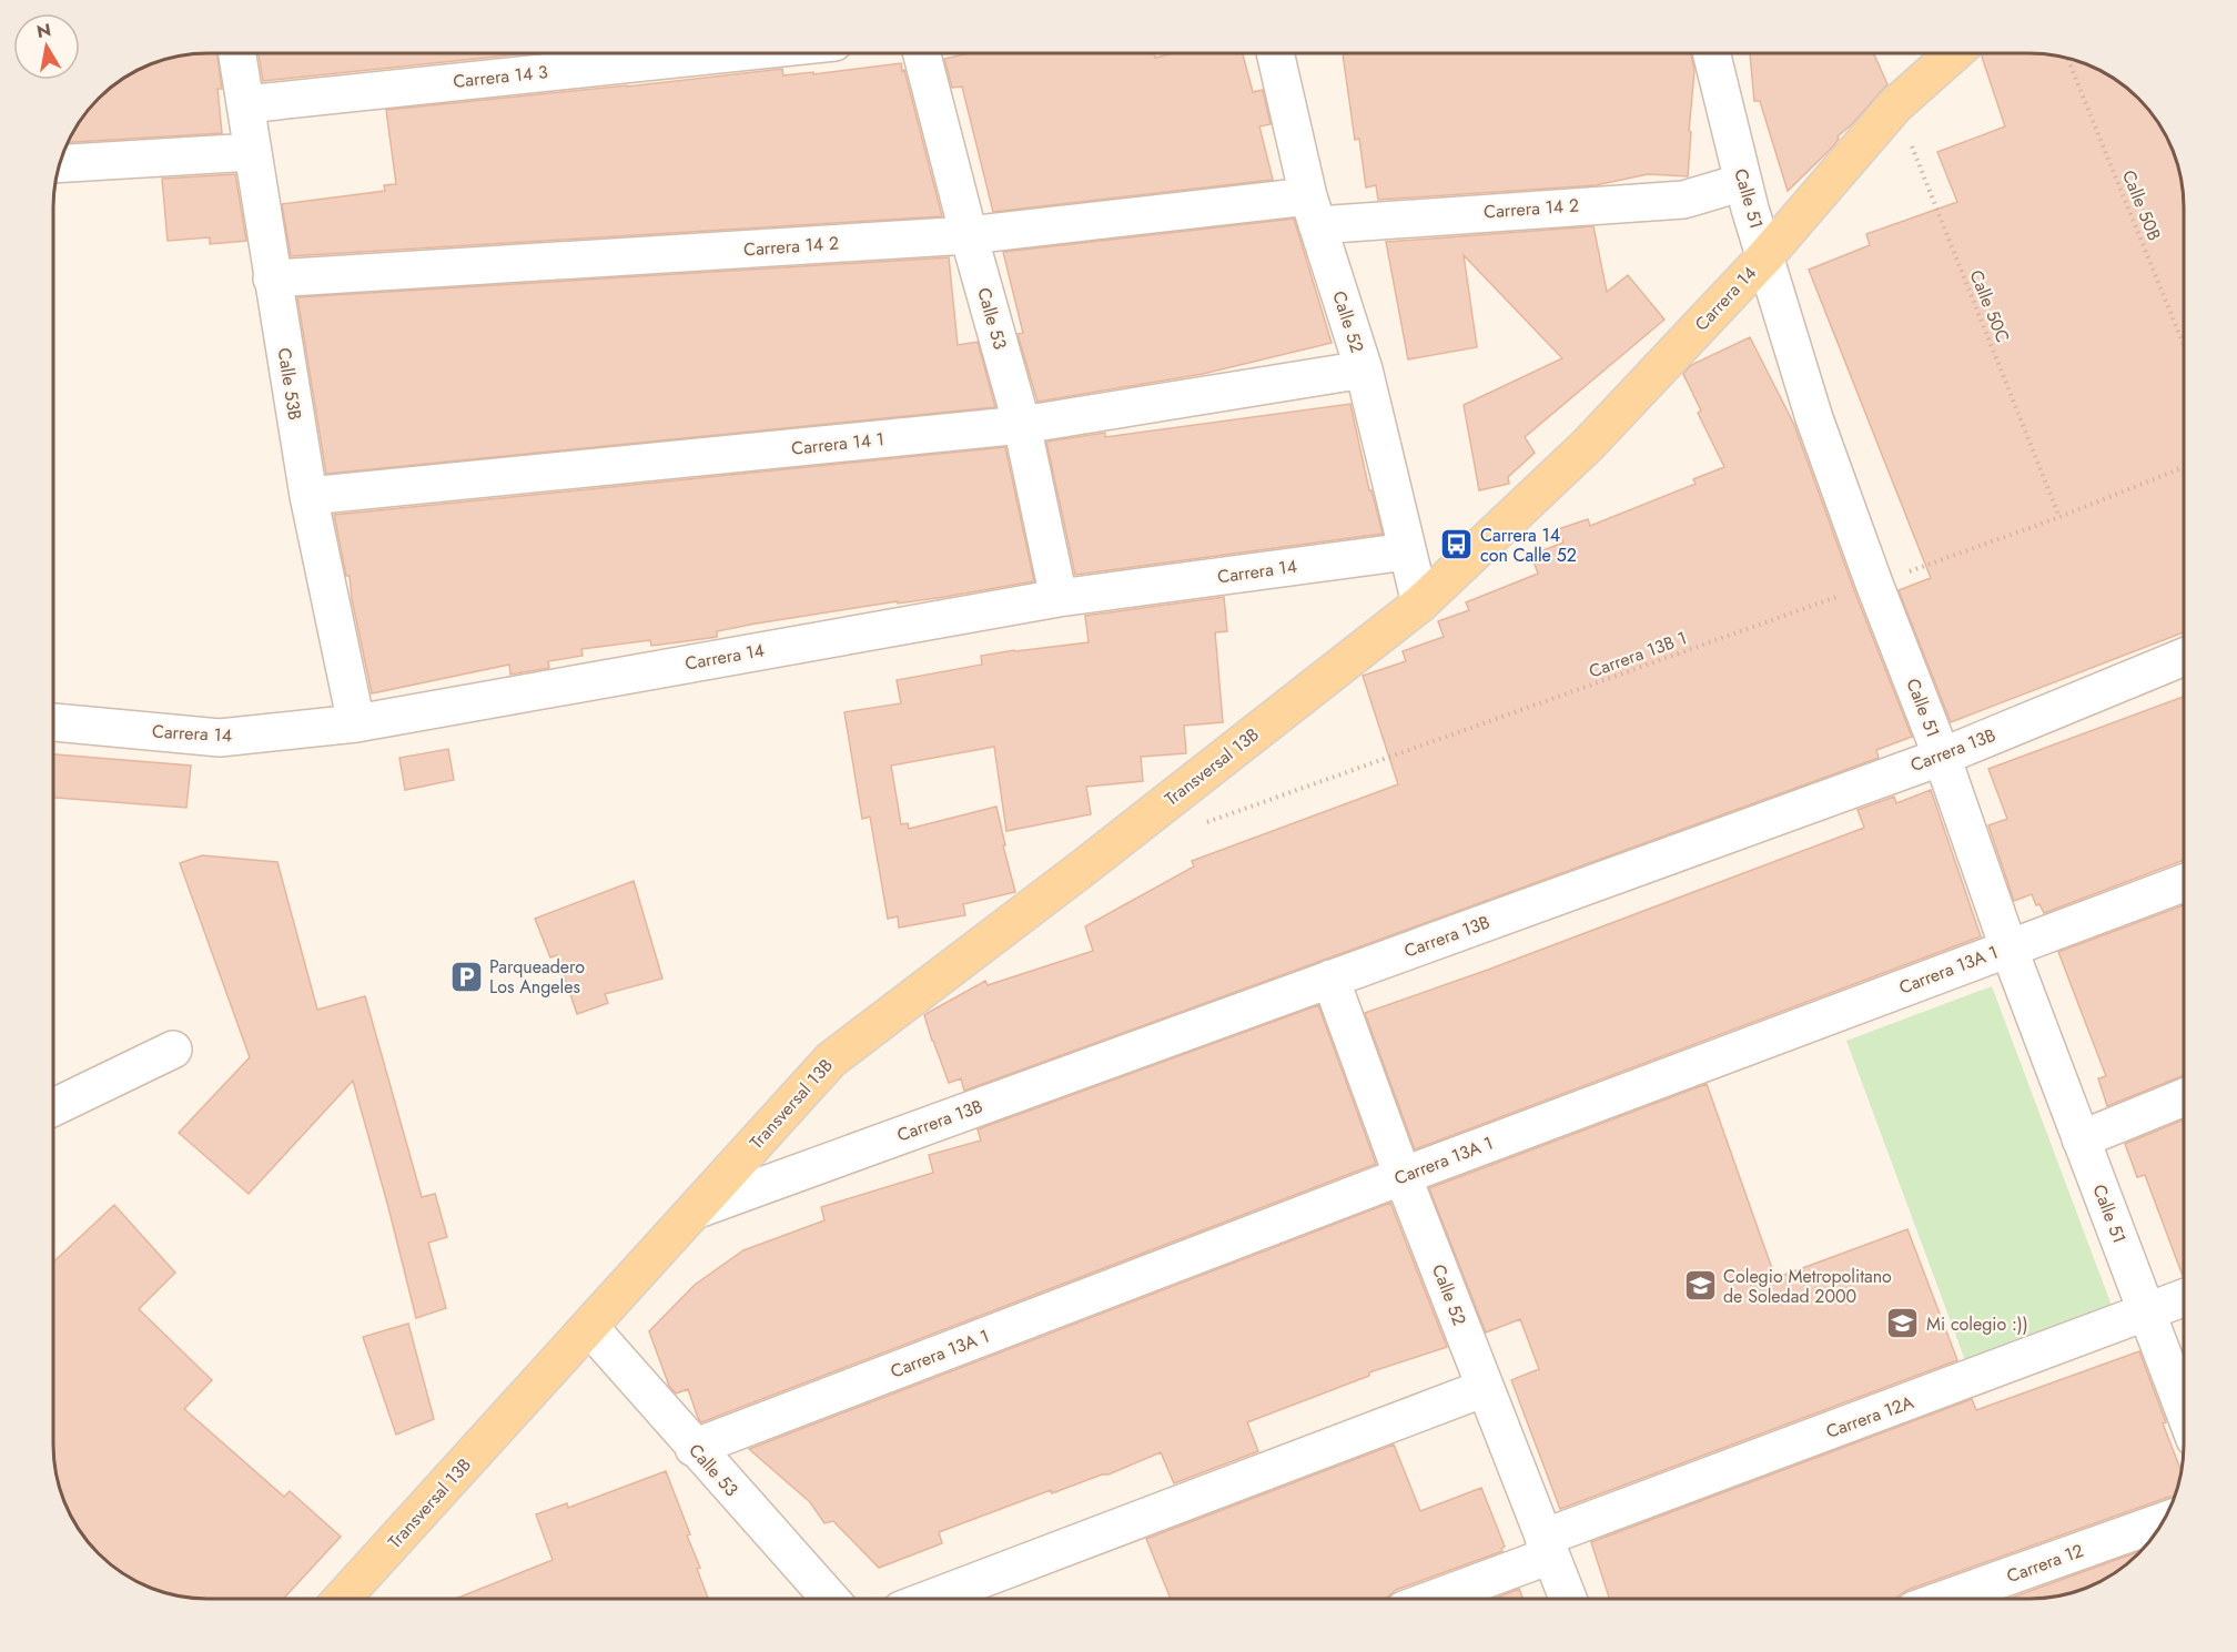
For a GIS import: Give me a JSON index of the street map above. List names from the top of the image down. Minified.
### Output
{"streets":{"main road":["Carrera 14","Transversal 13B"],"street":["Carrera 14 3","Calle 51","Carrera 14 2","Calle 53","Calle 52","Calle 53B","Carrera 14 1","Carrera 13B","Carrera 13A 1","Carrera 12A","Carrera 12"],"path":["Calle 50B","Calle 50C","Carrera 13B 1"]},"crossings":[["Carrera 14 3","Calle 53B"],["Calle 51","Carrera 14 2"],["Calle 51","Carrera 14"],["Calle 51","Carrera 13B 1"],["Calle 51","Carrera 13B"],["Calle 51","Carrera 13A 1"],["Calle 51","Carrera 12A"],["Carrera 14 2","Calle 53"],["Carrera 14 2","Calle 52"],["Carrera 14 2","Calle 53B"],["Carrera 14","Calle 50C"],["Carrera 14","Calle 53"],["Carrera 14","Calle 52"],["Carrera 14","Calle 53B"],["Carrera 14","Transversal 13B"],["Calle 50C","Carrera 13B 1"],["Calle 53","Carrera 14 1"],["Calle 53","Transversal 13B"],["Calle 53","Carrera 13A 1"],["Calle 52","Carrera 14 1"],["Calle 52","Carrera 13B"],["Calle 52","Transversal 13B"],["Calle 52","Carrera 13A 1"],["Calle 52","Carrera 12A"],["Calle 53B","Carrera 14 1"],["Carrera 13B","Transversal 13B"]],"places":{"bus stop":["Carrera 14 con Calle 52"],"parking":["Parqueadero Los Angeles"],"school or university":["Colegio Metropolitano de Soledad 2000","Mi colegio :))"]},"north":"top"}
